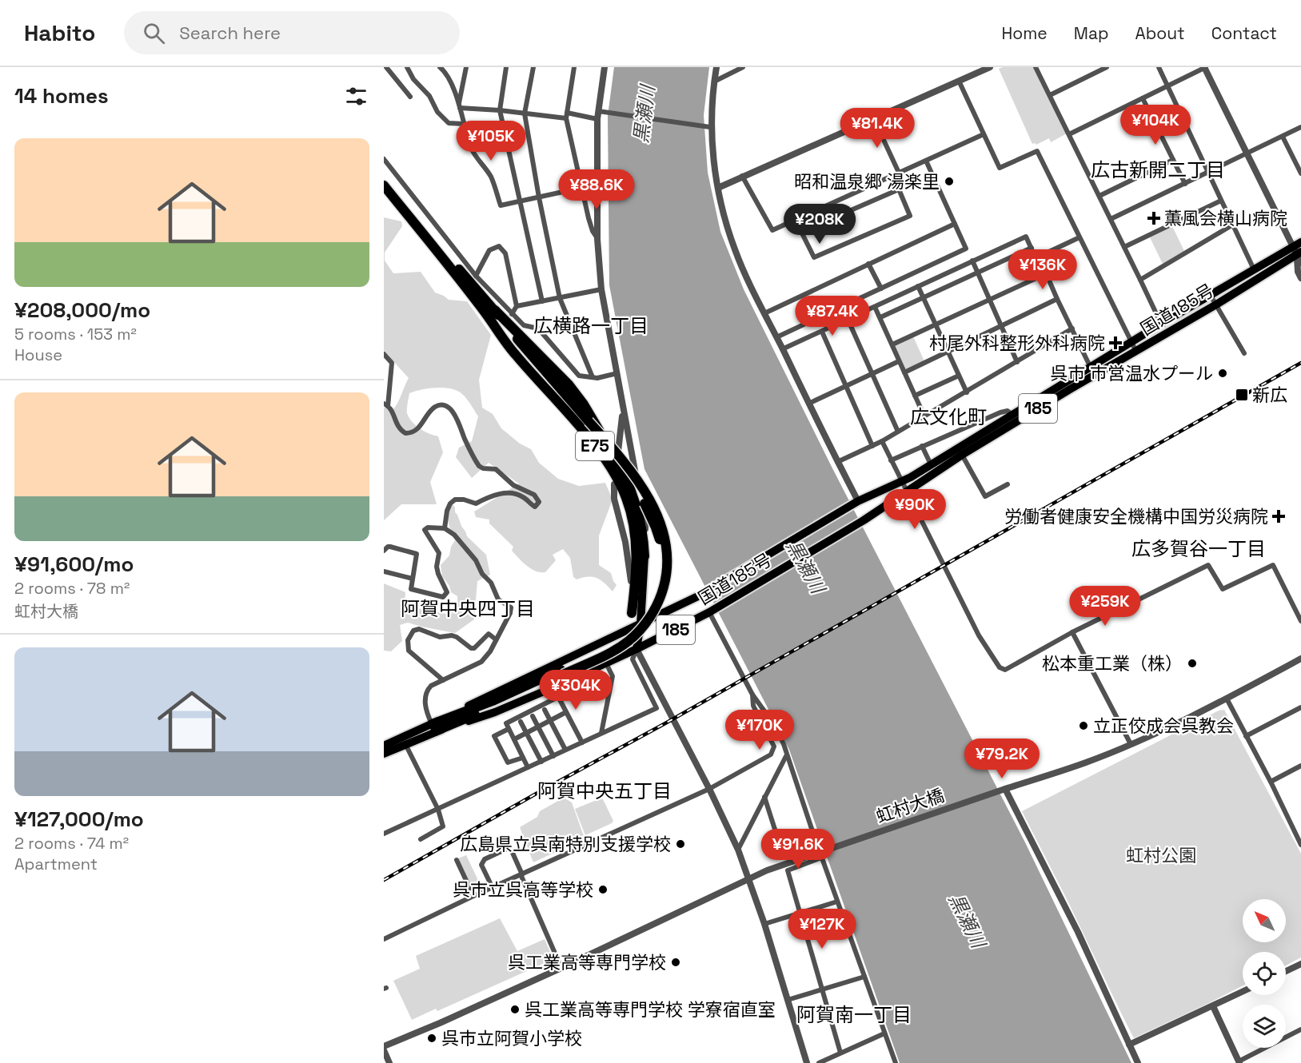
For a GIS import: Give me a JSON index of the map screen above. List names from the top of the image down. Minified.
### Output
{"streets":{"highway":["国道185号","185","E75"],"street":["虹村大橋"]},"districts":["広古新開二丁目","広横路一丁目","広文化町","広多賀谷一丁目","阿賀中央四丁目","阿賀中央五丁目","阿賀南一丁目"],"water":["黒瀬川"],"parks":["虹村公園"],"places":{"other":["昭和温泉郷 湯楽里","呉市 市営温水プール","松本重工業（株）","立正佼成会呉教会","広島県立呉南特別支援学校","呉市立呉高等学校","呉工業高等専門学校","呉工業高等専門学校 学寮宿直室","呉市立阿賀小学校"],"health":["薫風会横山病院","村尾外科整形外科病院","労働者健康安全機構中国労災病院"],"transit":["新広"]},"north":"top left","page":{"header":"Habito","search":"Search here","nav":["Home","Map","About","Contact"],"heading":"14 homes","price":["¥104K","¥81.4K","¥105K","¥88.6K","¥208K","¥136K","¥87.4K","¥90K","¥259K","¥304K","¥170K","¥79.2K","¥91.6K","¥127K"],"list":[{"name":"¥208,000/mo","note":"5 rooms · 153 m² · House"},{"name":"¥91,600/mo","note":"2 rooms · 78 m² · 虹村大橋"},{"name":"¥127,000/mo","note":"2 rooms · 74 m² · Apartment"}]}}
